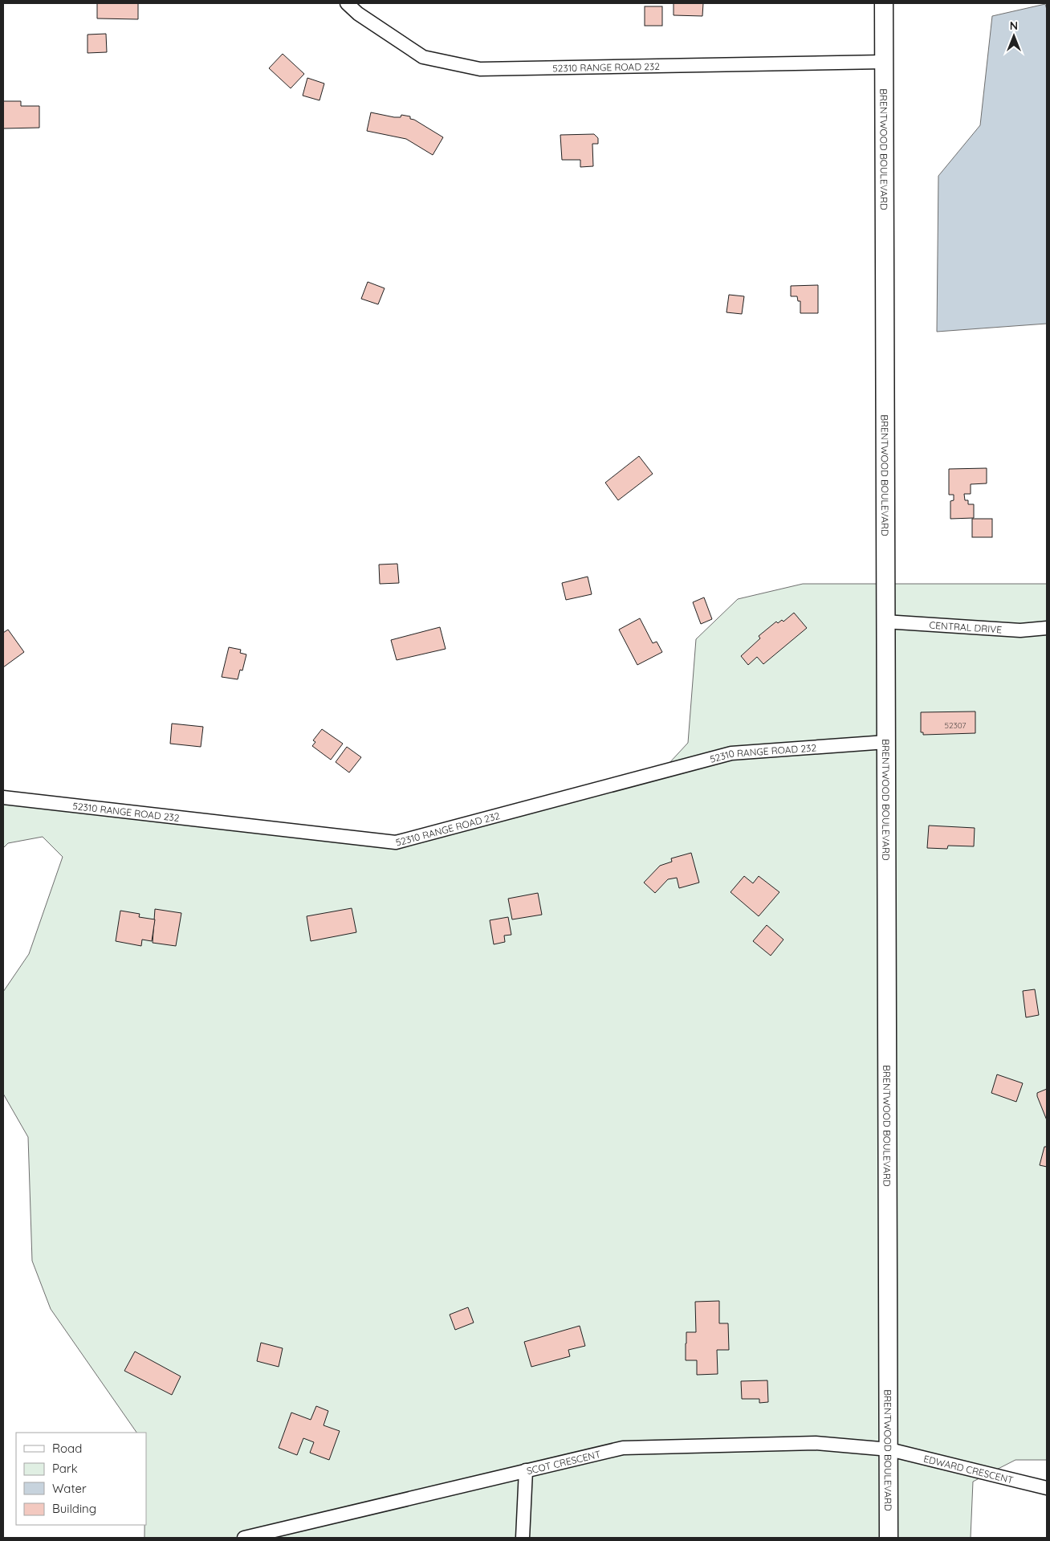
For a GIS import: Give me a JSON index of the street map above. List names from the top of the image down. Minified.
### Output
{"streets":{"street":["52310 RANGE ROAD 232","BRENTWOOD BOULEVARD","CENTRAL DRIVE","SCOT CRESCENT","EDWARD CRESCENT"]},"crossings":[["52310 RANGE ROAD 232","BRENTWOOD BOULEVARD"],["BRENTWOOD BOULEVARD","CENTRAL DRIVE"],["BRENTWOOD BOULEVARD","SCOT CRESCENT"],["BRENTWOOD BOULEVARD","EDWARD CRESCENT"],["SCOT CRESCENT","EDWARD CRESCENT"]],"house_numbers":["52307"],"legend":["Road","Park","Water","Building"],"north":"top"}
